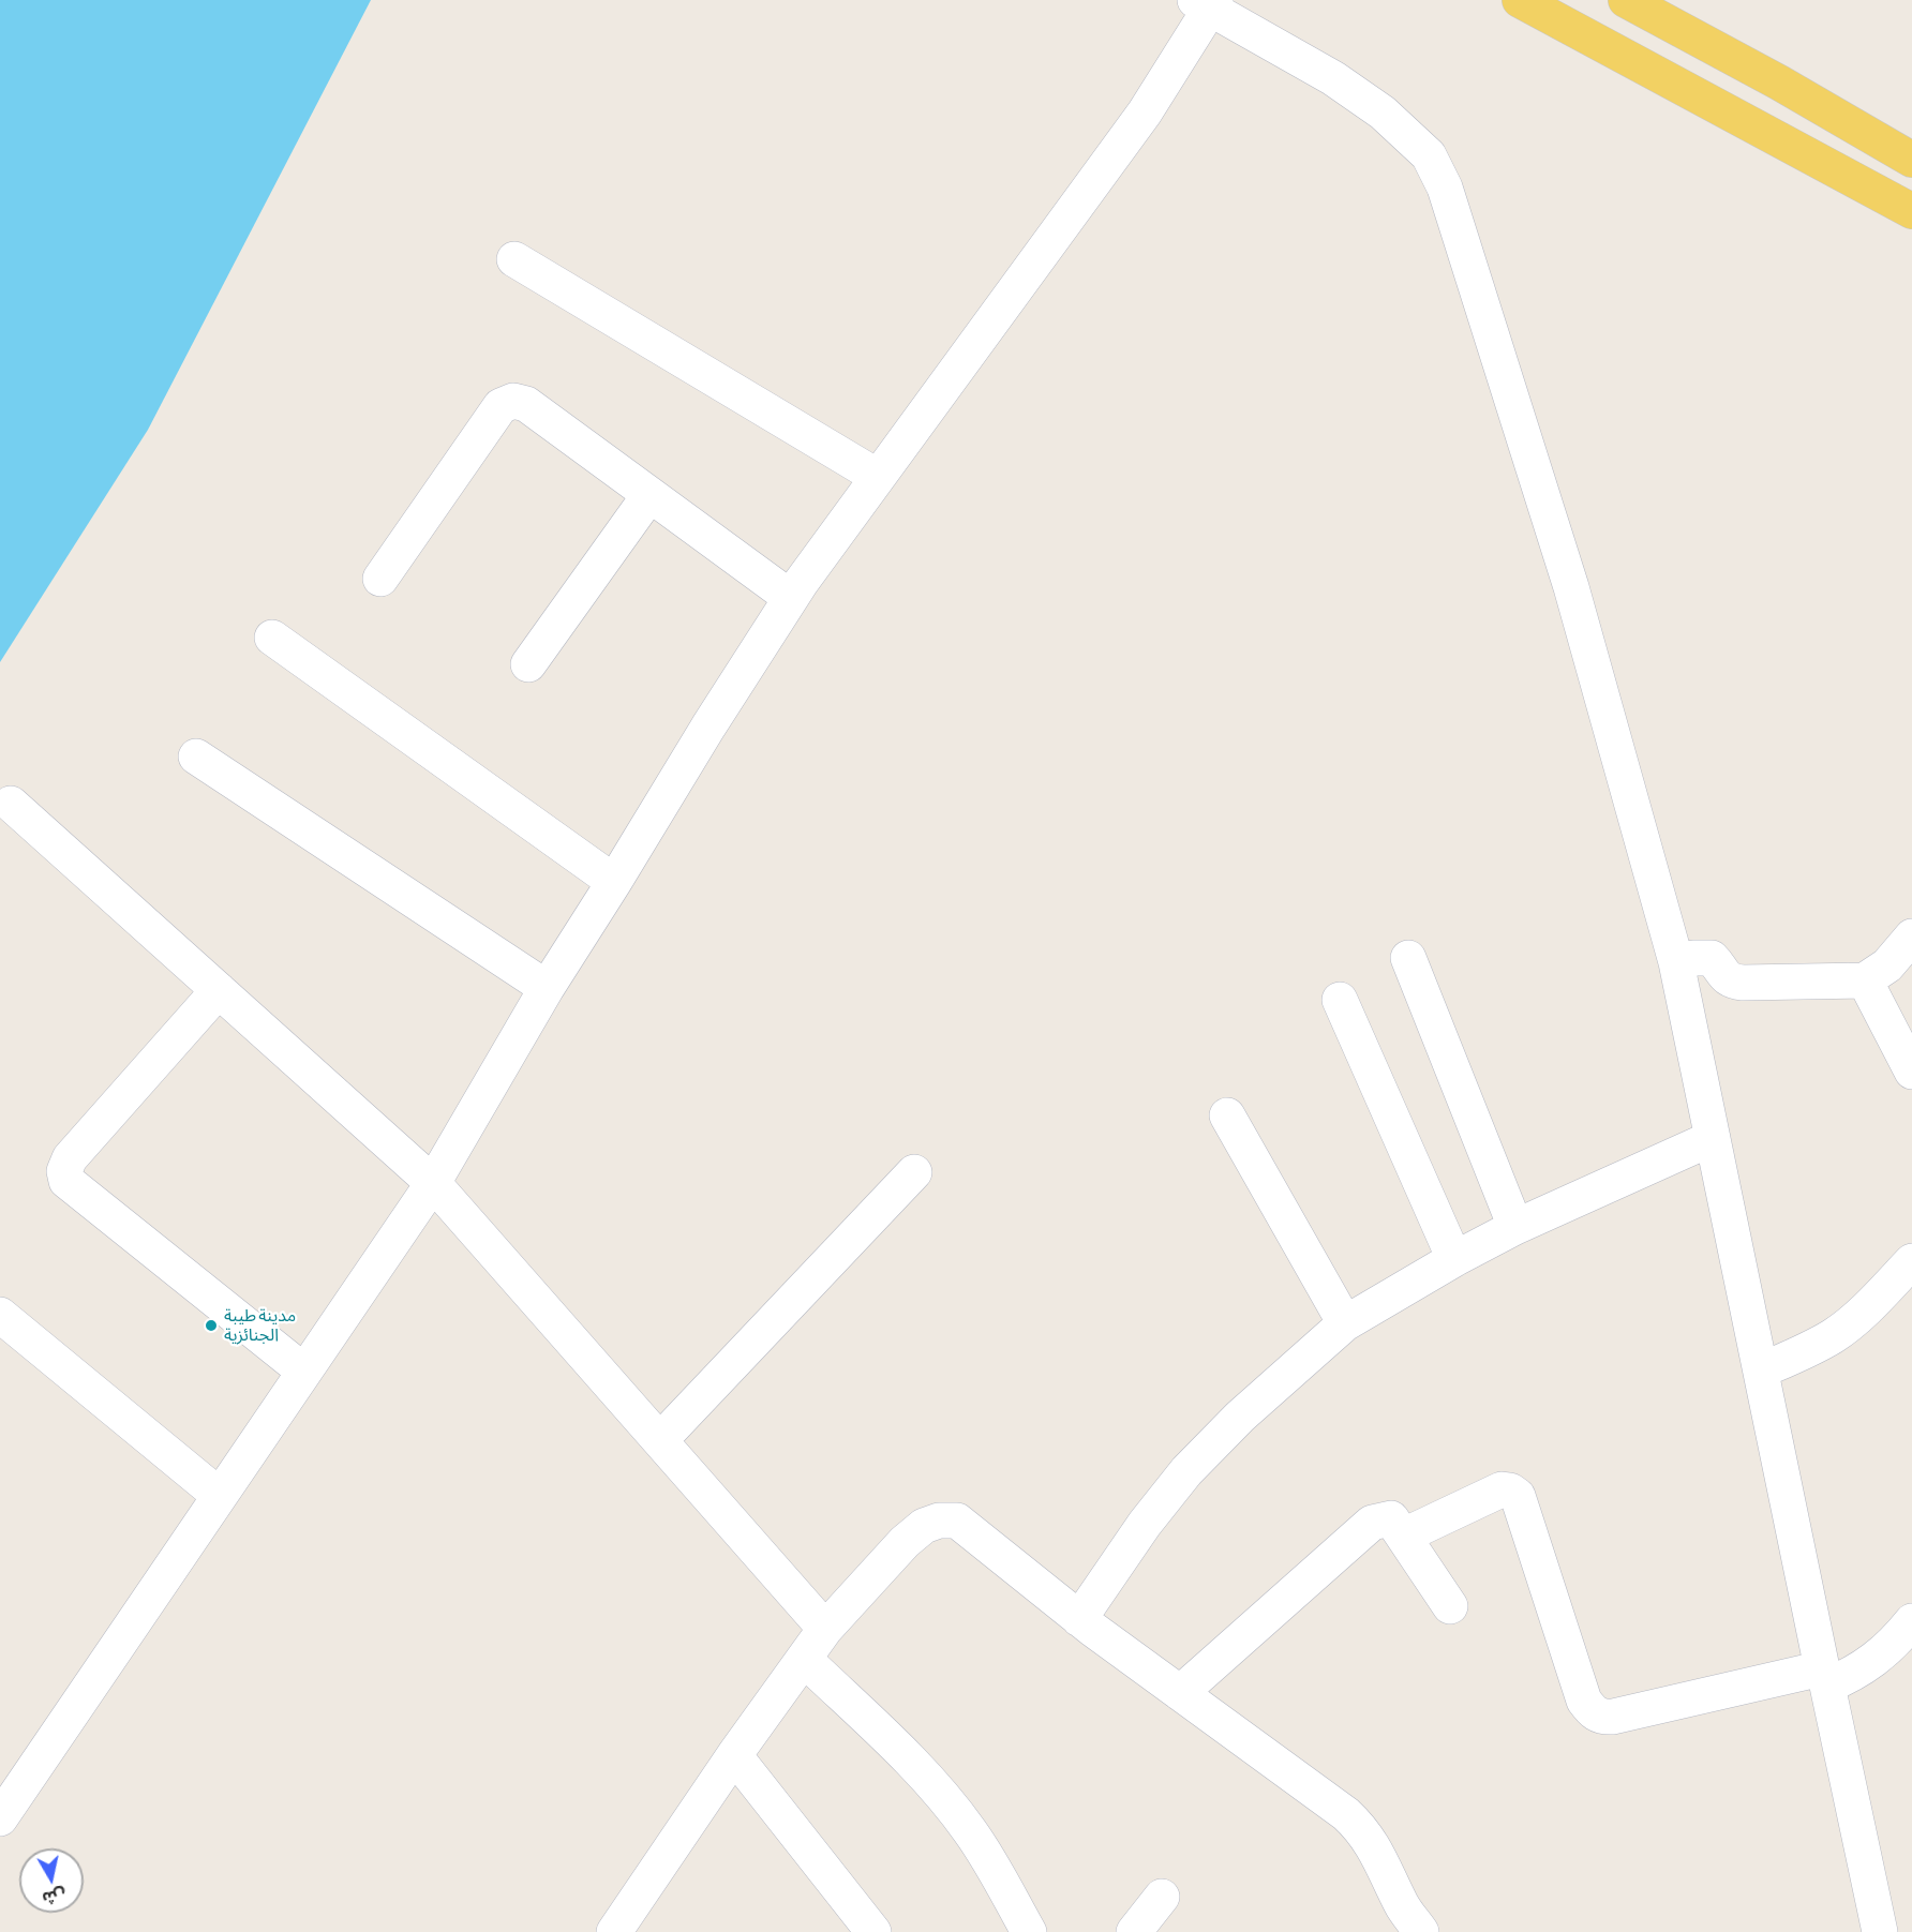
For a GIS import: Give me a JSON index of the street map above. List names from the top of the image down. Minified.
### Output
{"places":["مدينة طيبة الجنائزية"],"north":"bottom"}
